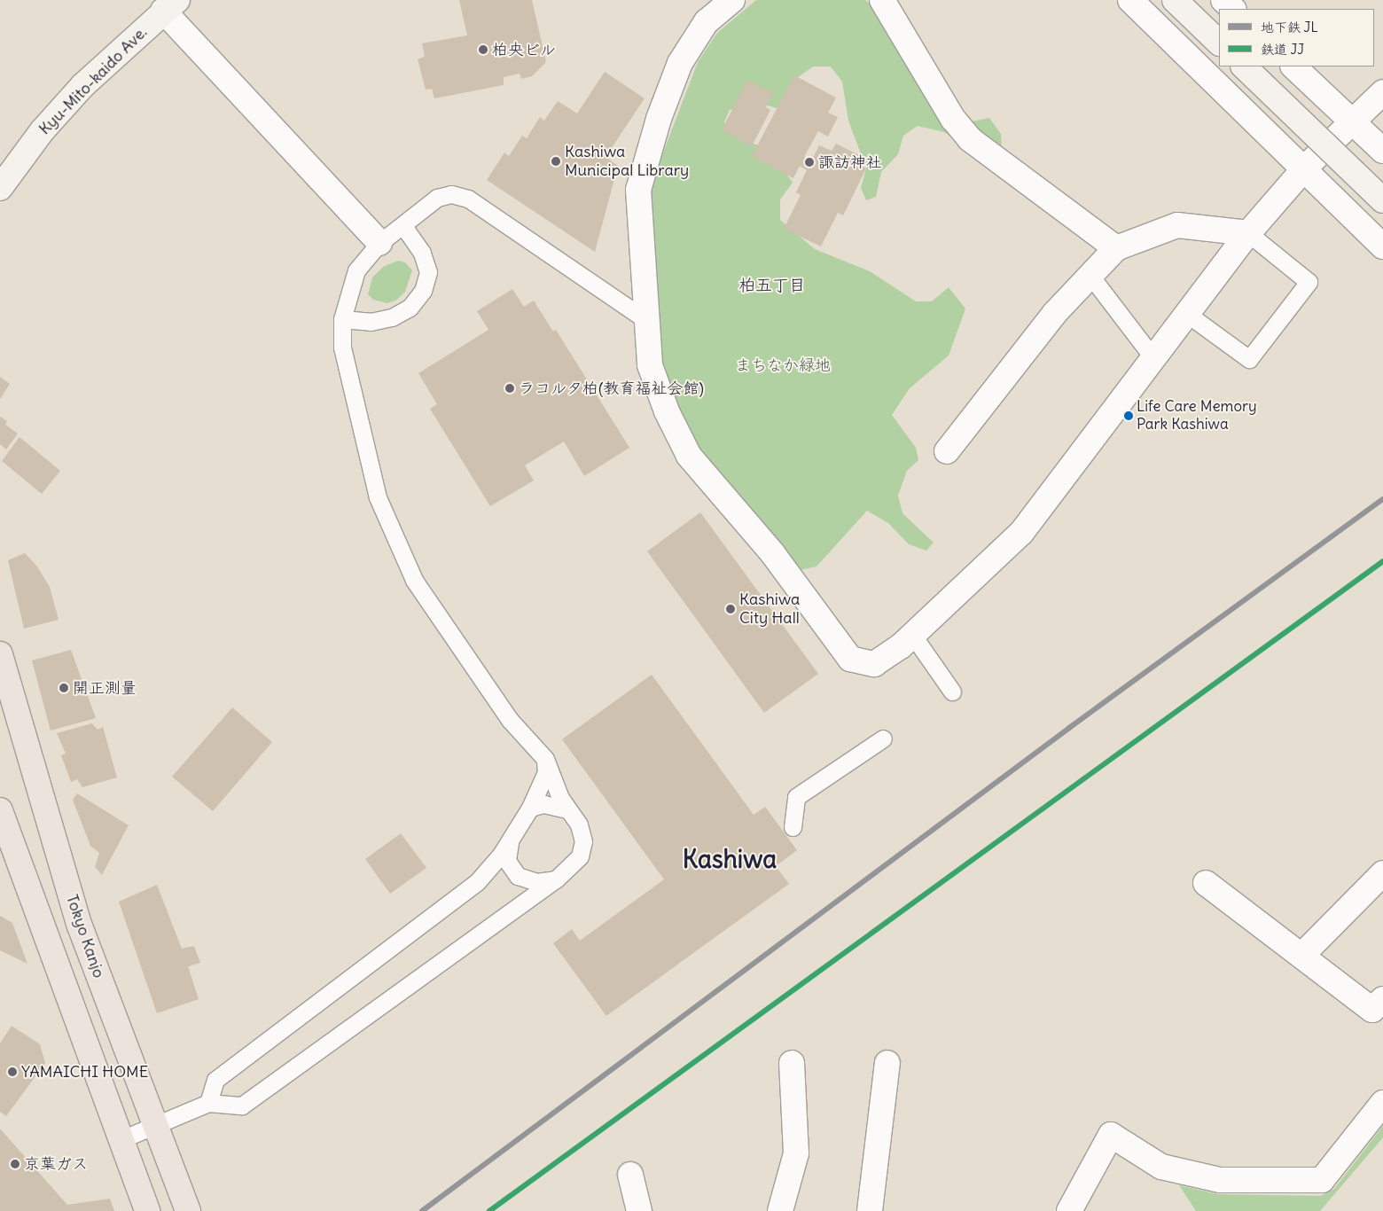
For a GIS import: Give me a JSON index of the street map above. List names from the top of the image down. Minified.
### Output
{"streets":{"highway":["Tokyo Kanjo"],"street":["Kyu-Mito-kaido Ave."]},"districts":["柏五丁目","Kashiwa"],"parks":["まちなか緑地"],"places":["柏央ビル","Kashiwa Municipal Library","諏訪神社","ラコルタ柏(教育福祉会館)","Life Care Memory Park Kashiwa","Kashiwa City Hall","開正測量","YAMAICHI HOME","京葉ガス"],"lines":["metro line JL","rail line JJ"],"legend":["地下鉄 JL","鉄道 JJ"]}
